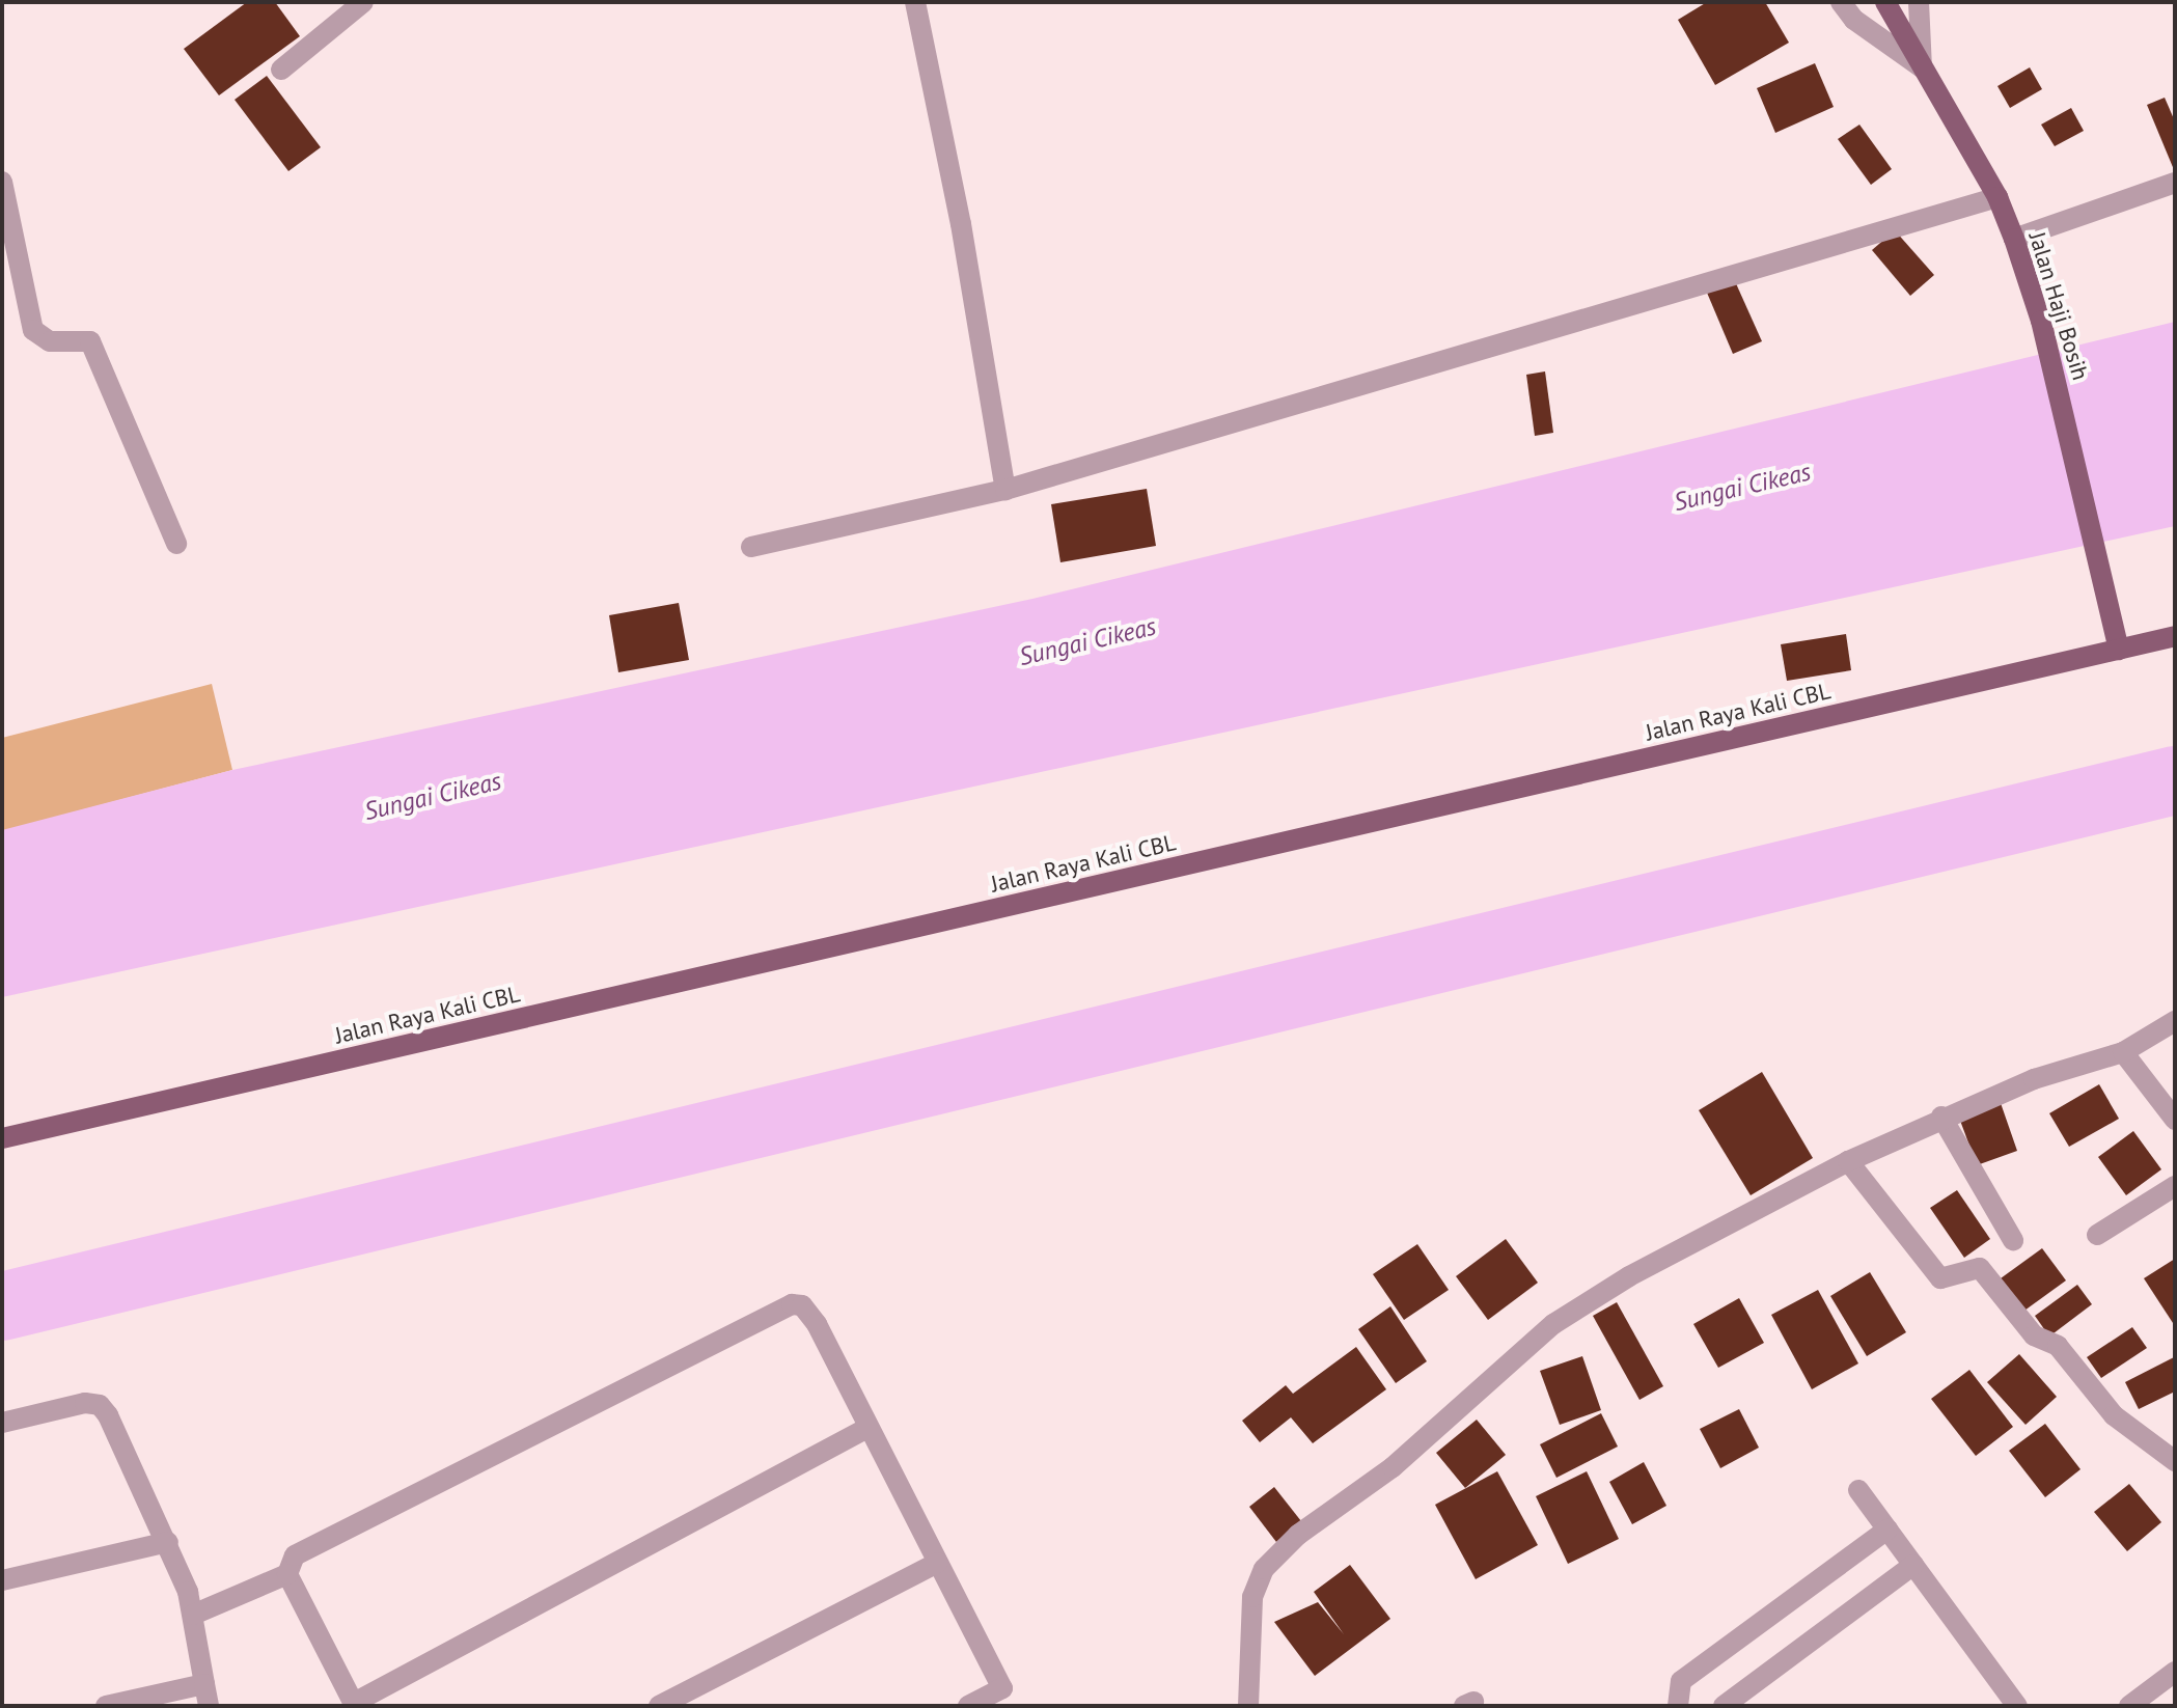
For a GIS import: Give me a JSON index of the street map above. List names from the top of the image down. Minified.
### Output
{"streets":{"main road":["Jalan Haji Bosih","Jalan Raya Kali CBL"]},"crossings":[["Jalan Haji Bosih","Jalan Raya Kali CBL"]],"water":["Sungai Cikeas"]}
